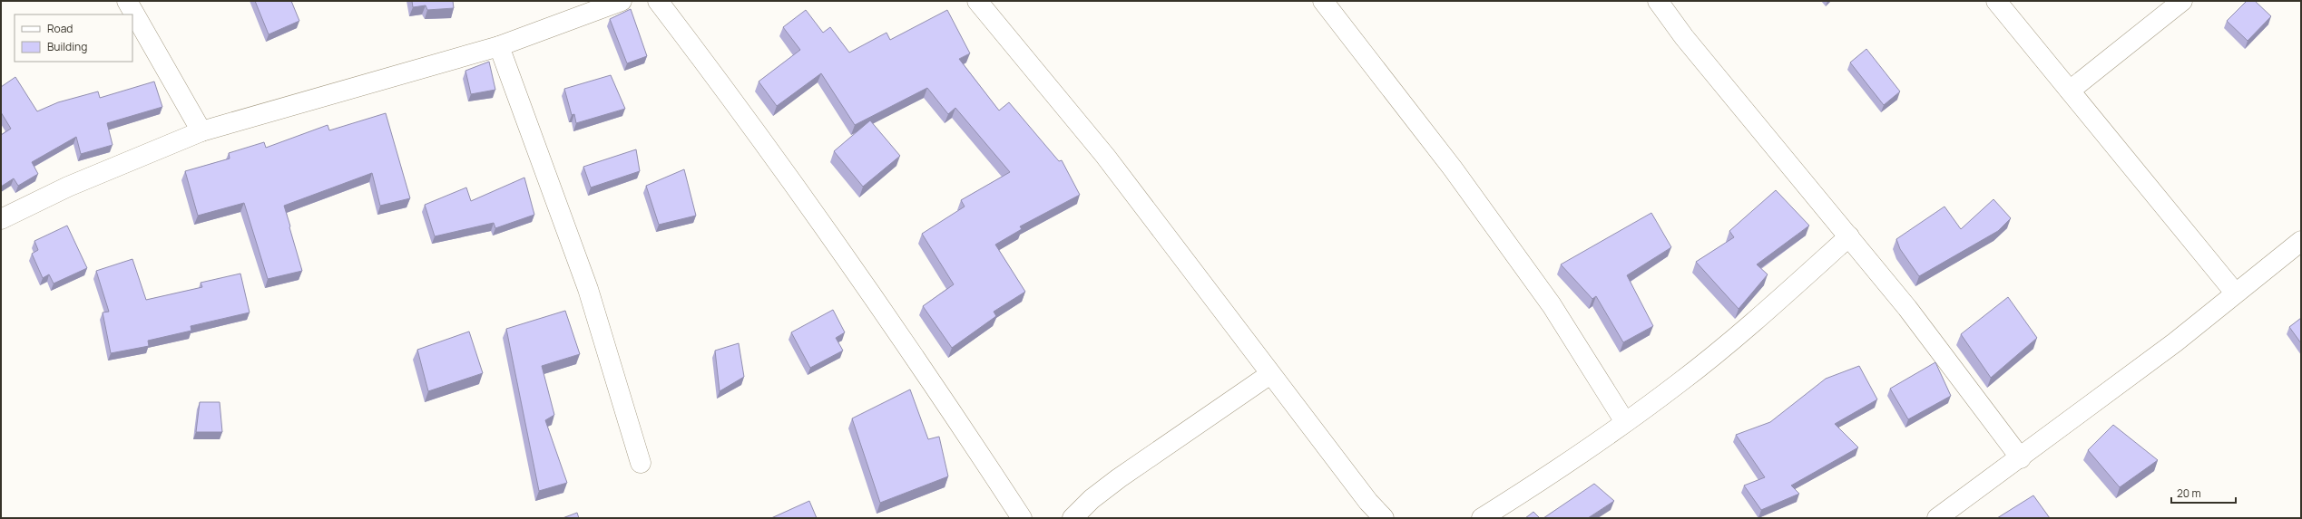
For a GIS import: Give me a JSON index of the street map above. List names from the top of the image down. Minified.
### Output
{"legend":["Road","Building"],"scale_bar":"20 m"}
